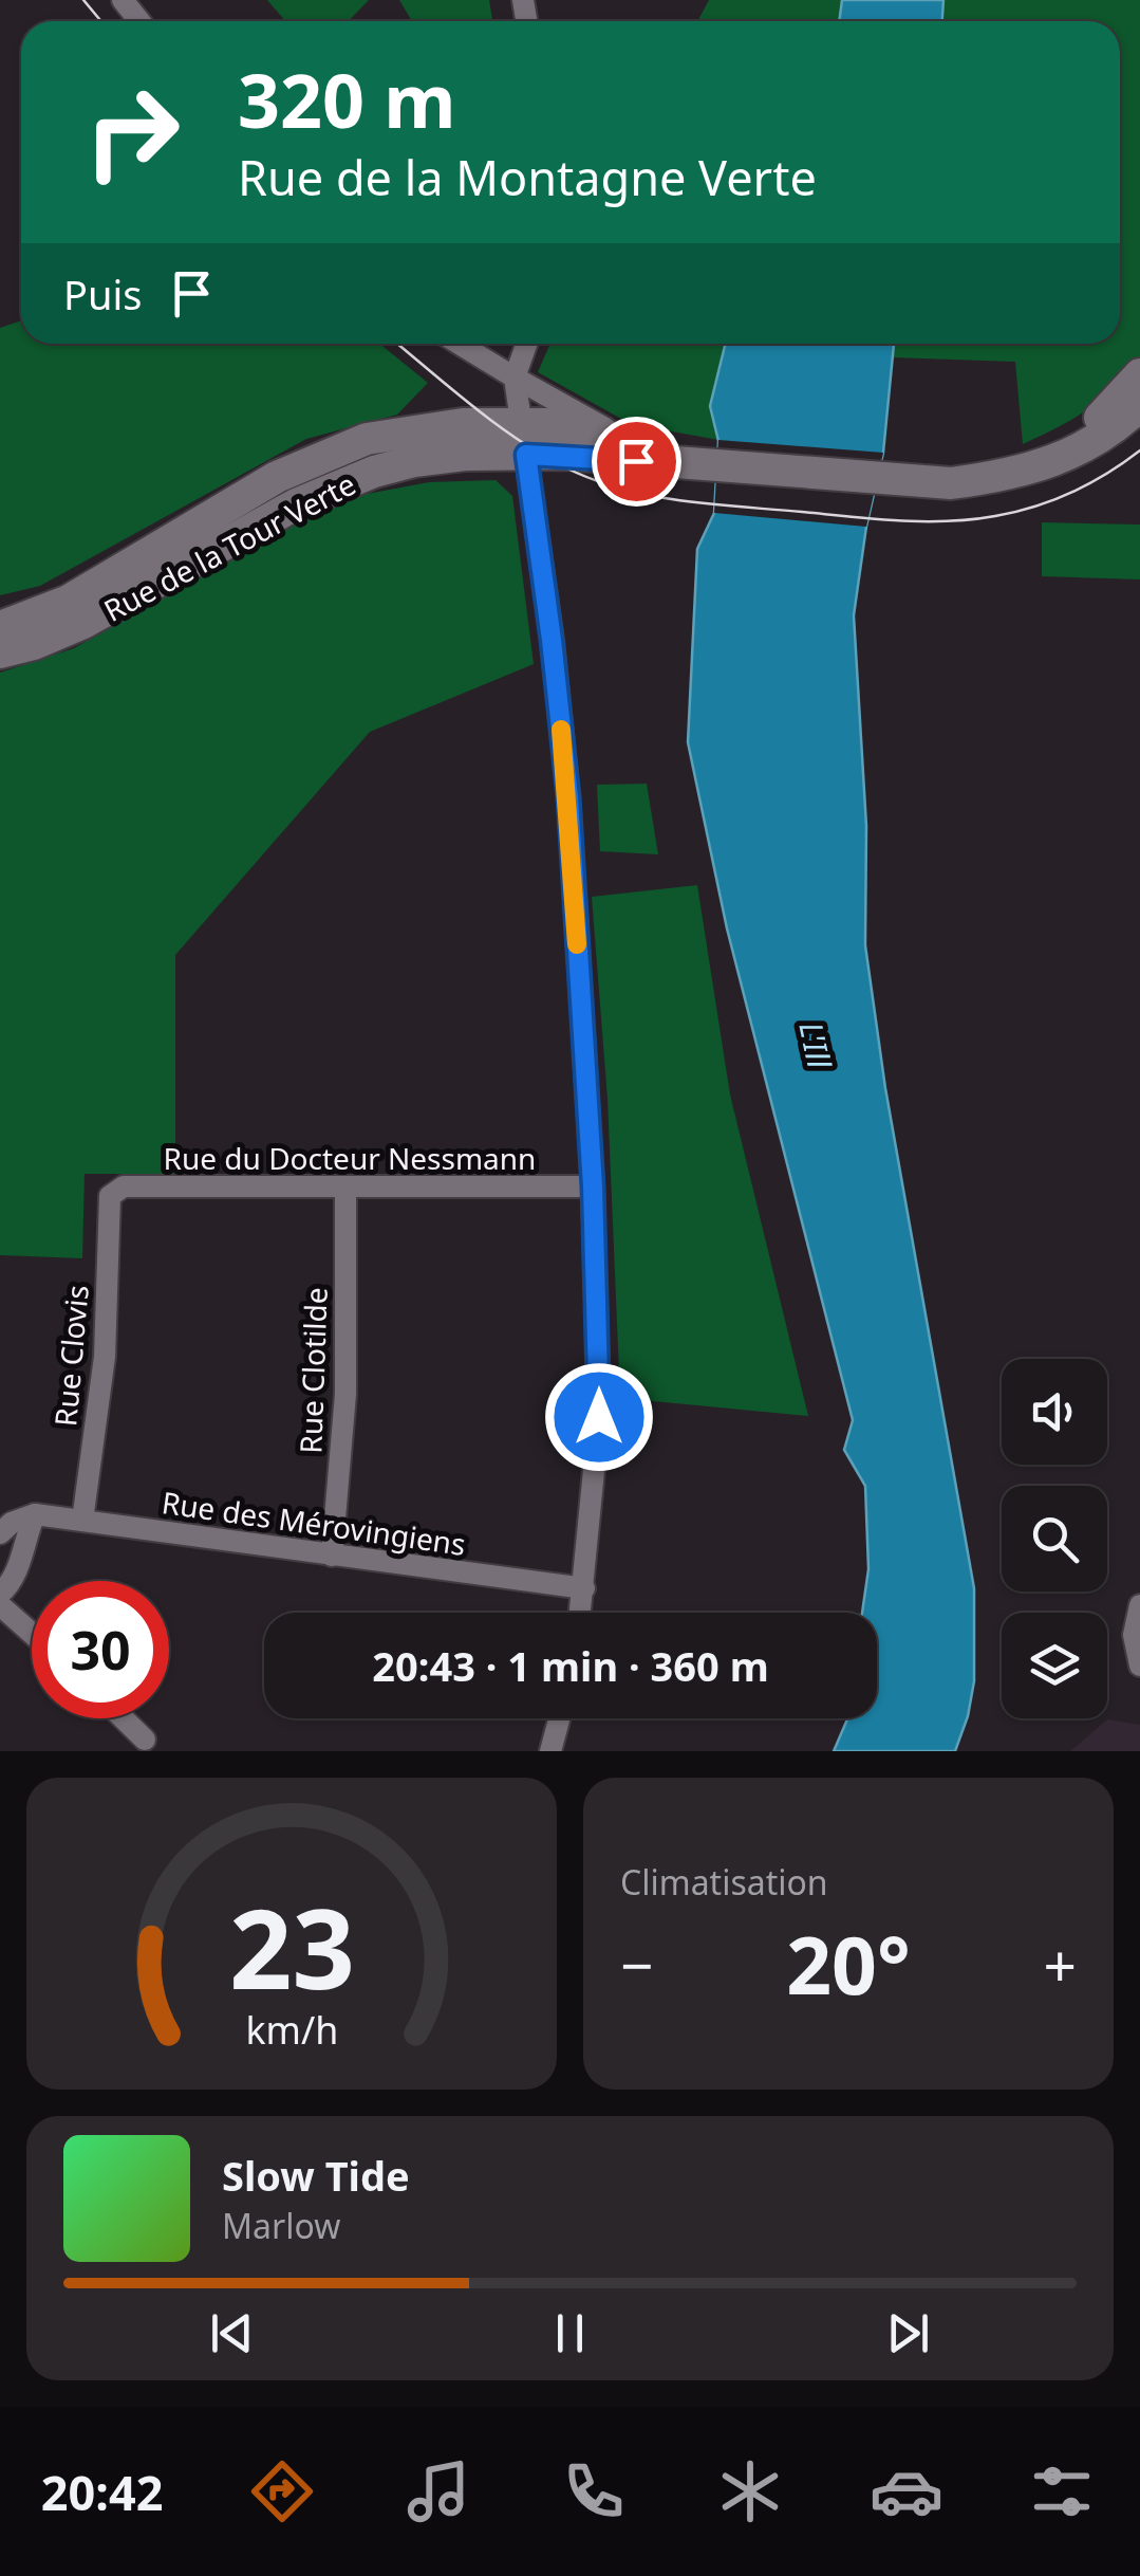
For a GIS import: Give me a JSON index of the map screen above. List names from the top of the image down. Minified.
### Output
{"streets":{"main road":["Rue de la Tour Verte"],"street":["Rue du Docteur Nessmann","Rue Clovis","Rue Clotilde","Rue des Mérovingiens"]},"crossings":[["Rue du Docteur Nessmann","Rue Clovis"],["Rue du Docteur Nessmann","Rue Clotilde"],["Rue Clovis","Rue des Mérovingiens"],["Rue Clotilde","Rue des Mérovingiens"]],"water":["L'Ill"],"page":{"turn":["320 m","Rue de la Montagne Verte"],"then":"Puis","limit":"30","trip":"20:43 · 1 min · 360 m","tile":"Climatisation","heat":["−","20°","+"],"song":["Slow Tide","Marlow"],"tabs":"20:42","gauge":["23","km/h"]}}
